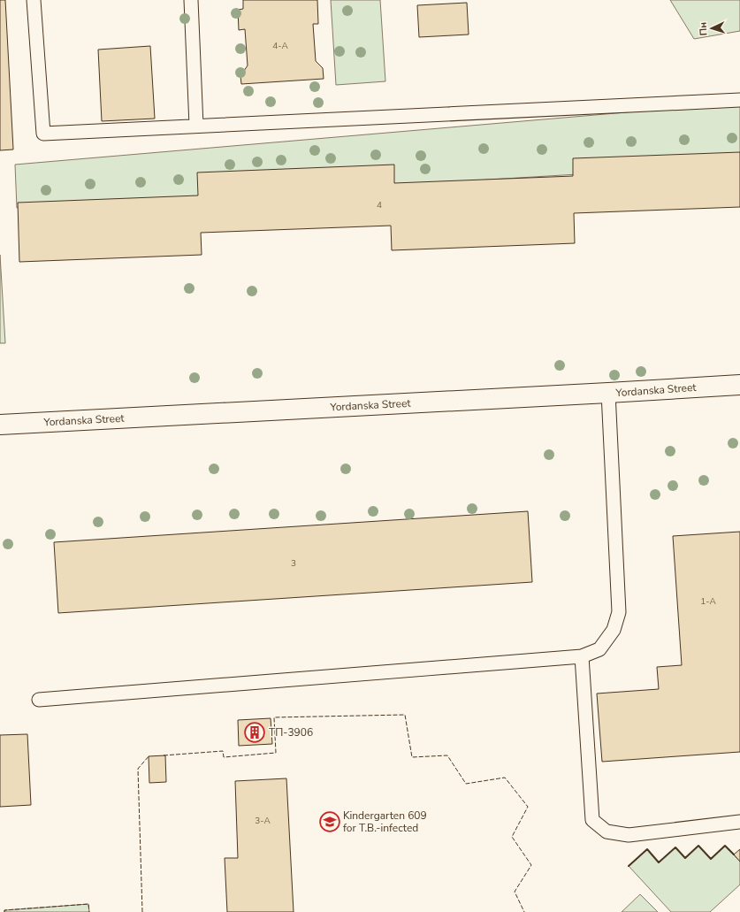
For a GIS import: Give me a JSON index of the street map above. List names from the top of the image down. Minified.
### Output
{"streets":{"main road":["Yordanska Street"]},"places":{"building":["ТП-3906"],"school or university":["Kindergarten 609 for T.B.-infected"]},"house_numbers":["4-А","4","3","1-А","3-А"],"north":"left"}
